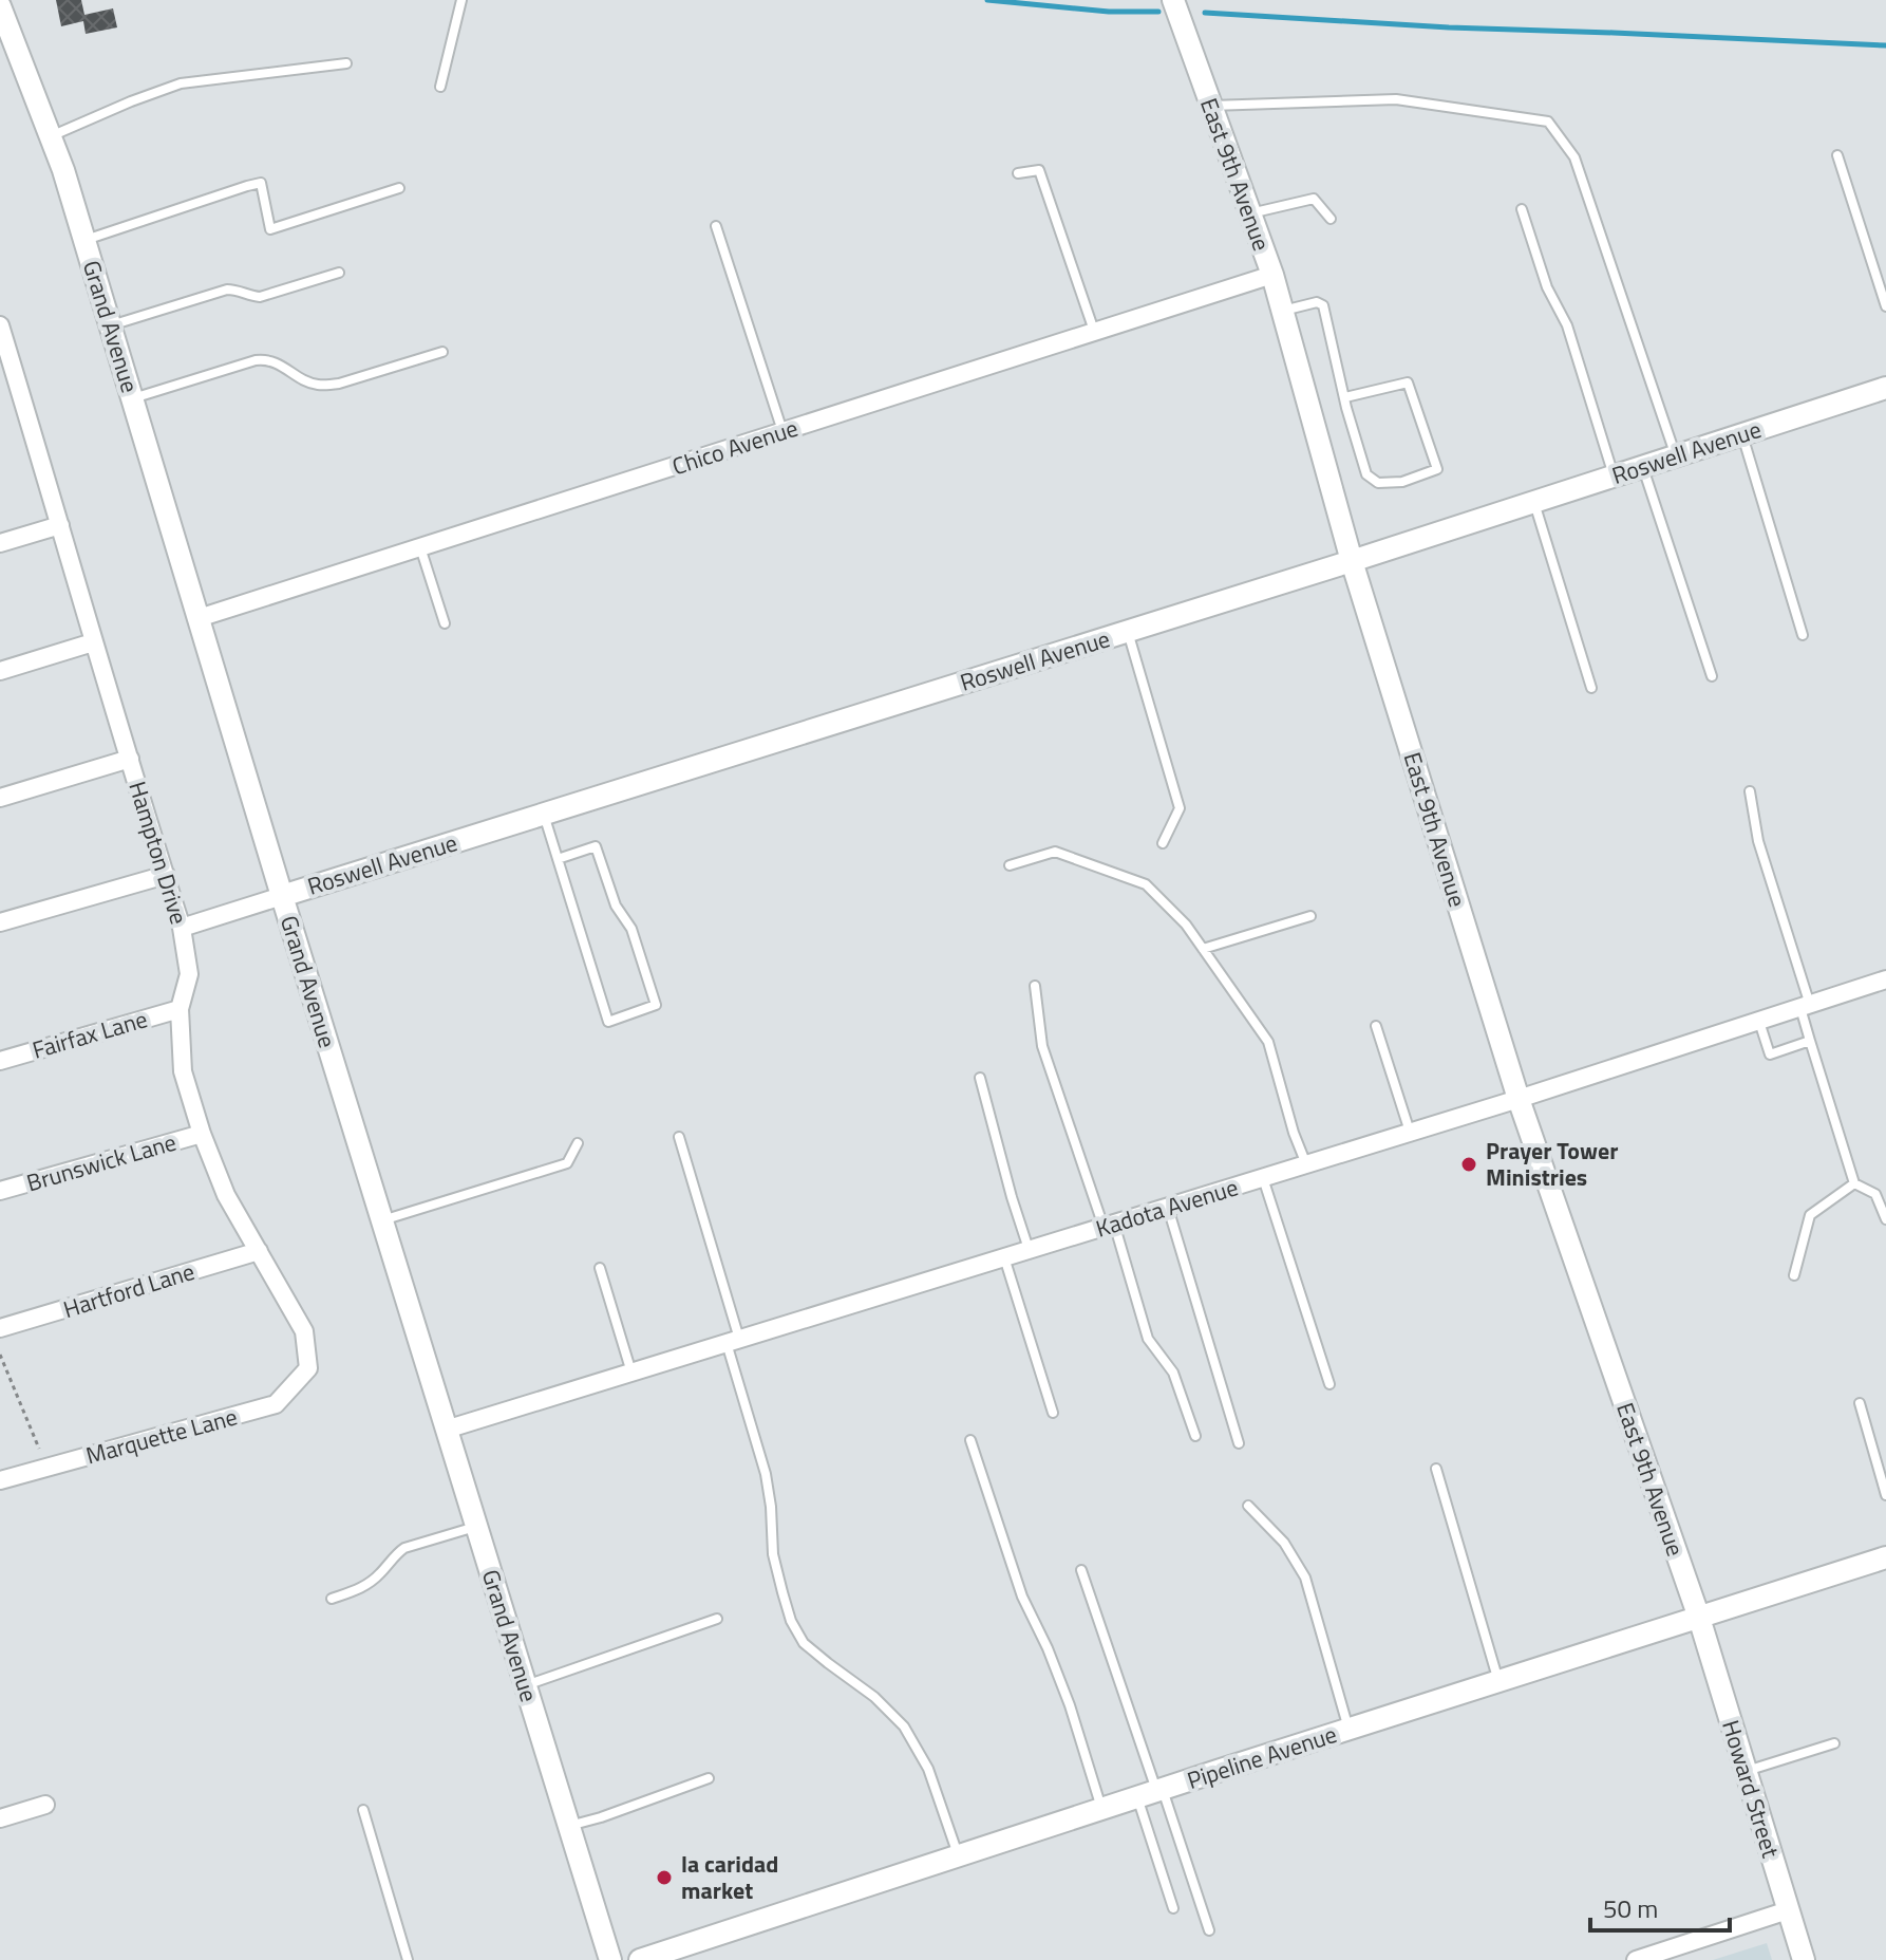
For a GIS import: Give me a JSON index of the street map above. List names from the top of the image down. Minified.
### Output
{"streets":{"street":["East 9th Avenue","Grand Avenue","Chico Avenue","Roswell Avenue","Hampton Drive","Fairfax Lane","Brunswick Lane","Kadota Avenue","Hartford Lane","Marquette Lane","Pipeline Avenue","Howard Street"]},"crossings":[["East 9th Avenue","Chico Avenue"],["East 9th Avenue","Roswell Avenue"],["East 9th Avenue","Kadota Avenue"],["East 9th Avenue","Pipeline Avenue"],["East 9th Avenue","Howard Street"],["Grand Avenue","Chico Avenue"],["Grand Avenue","Roswell Avenue"],["Grand Avenue","Kadota Avenue"],["Roswell Avenue","Hampton Drive"],["Hampton Drive","Fairfax Lane"],["Hampton Drive","Brunswick Lane"],["Hampton Drive","Hartford Lane"],["Hampton Drive","Marquette Lane"],["Pipeline Avenue","Howard Street"]],"places":["Prayer Tower Ministries","la caridad market"],"scale_bar":"50 m"}
